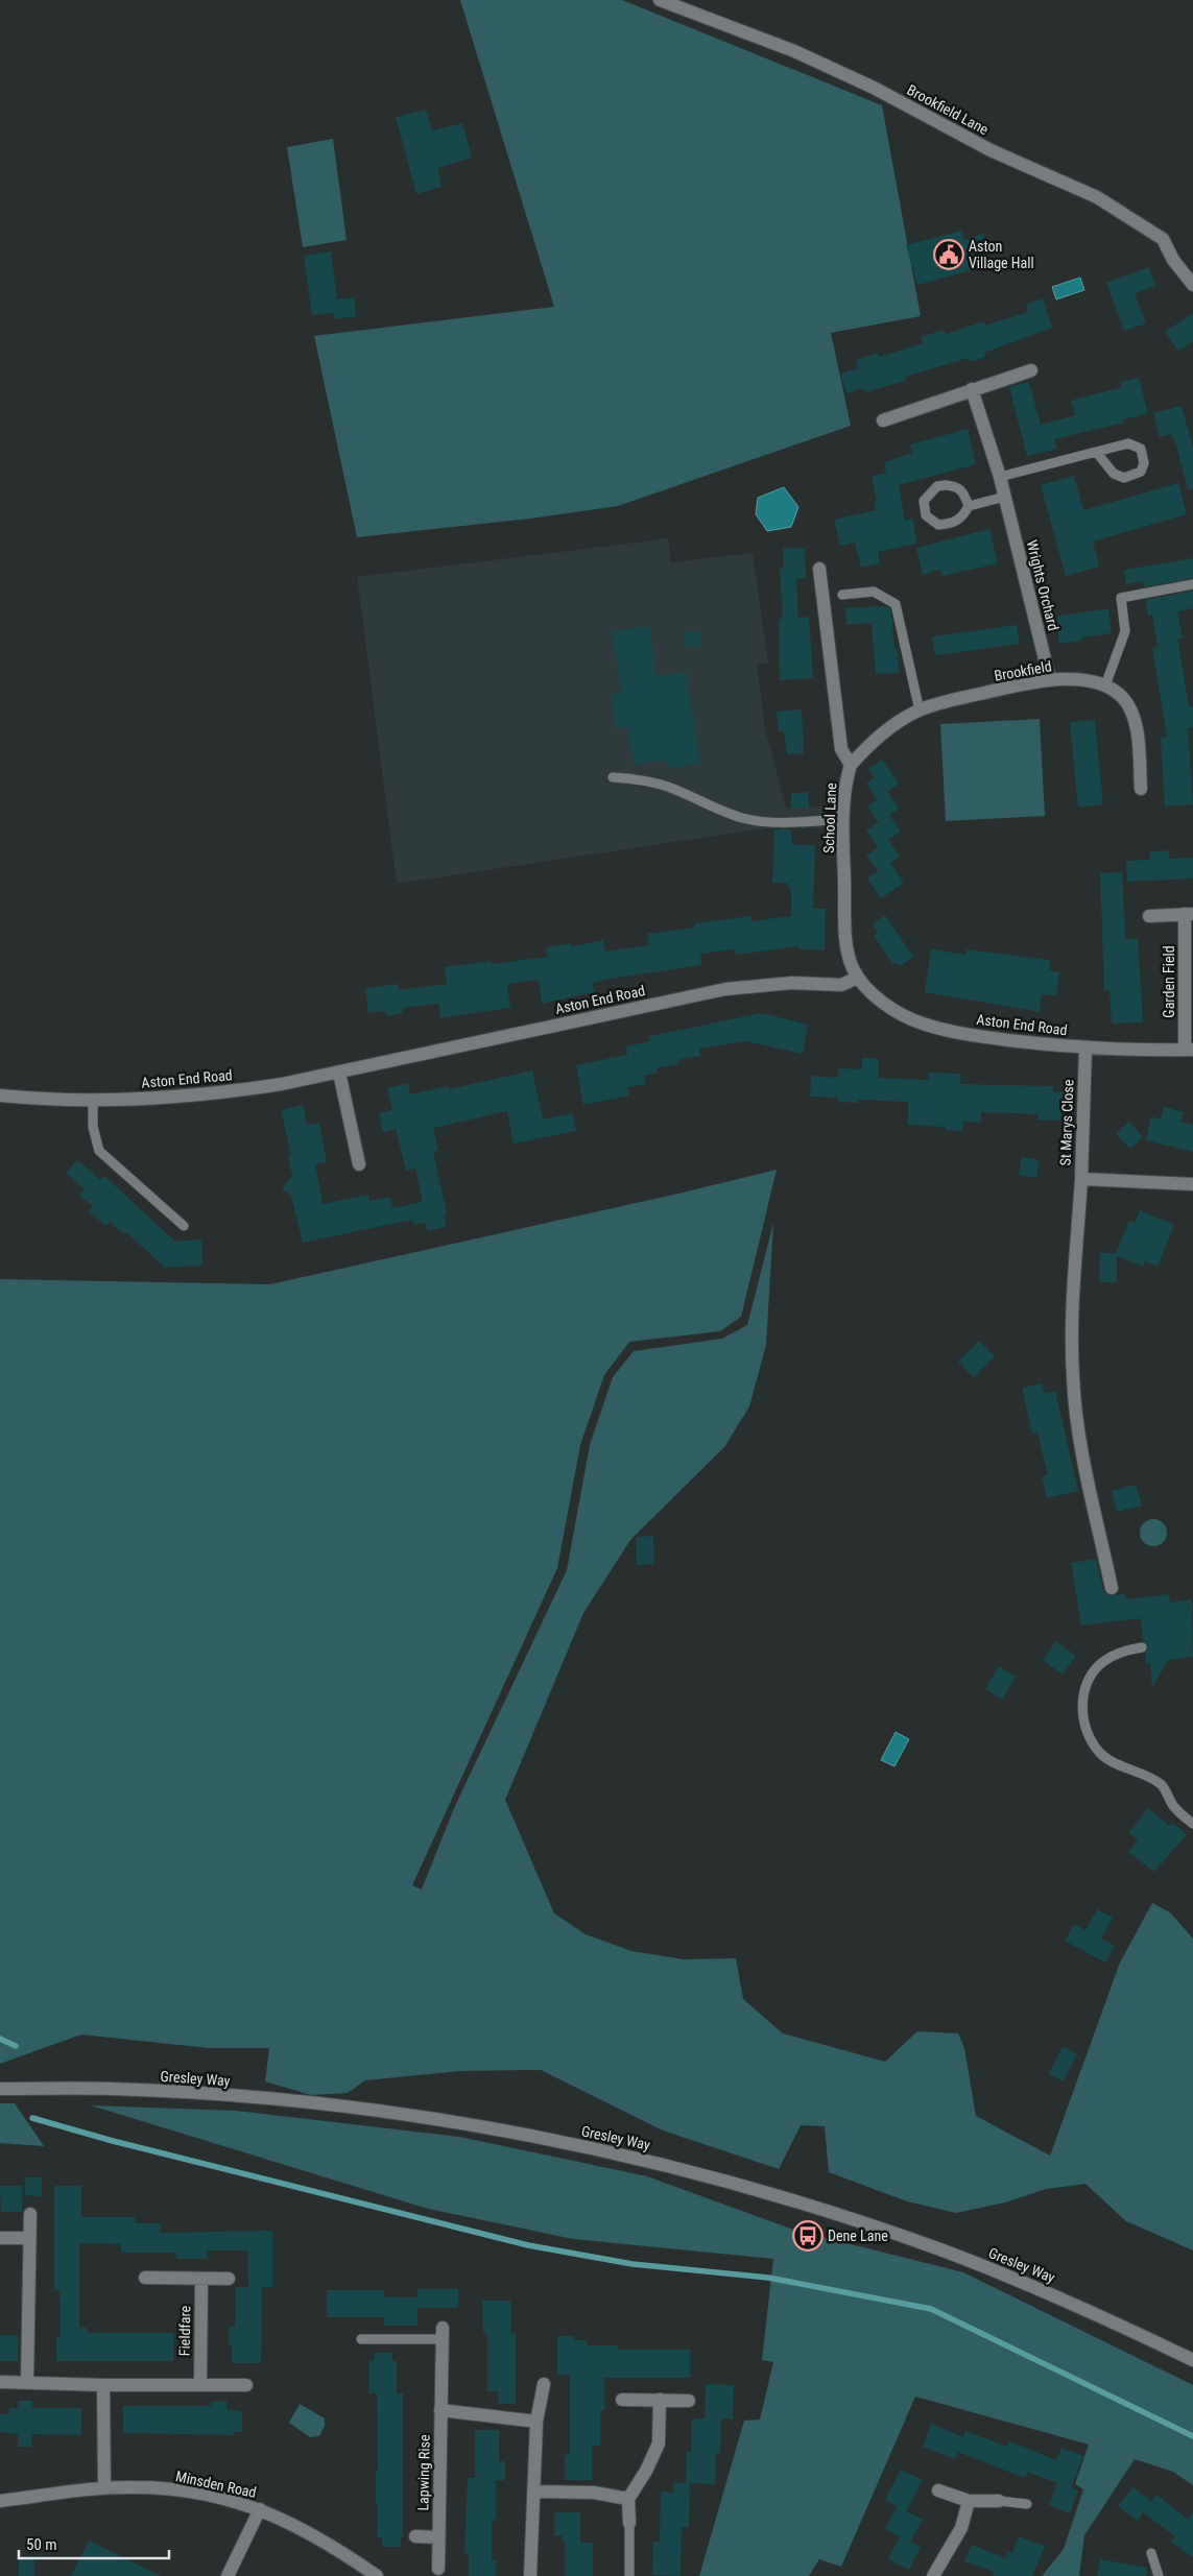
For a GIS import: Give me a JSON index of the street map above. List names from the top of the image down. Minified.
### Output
{"streets":{"street":["Brookfield Lane","Wrights Orchard","Brookfield","School Lane","Garden Field","Aston End Road","St Marys Close","Gresley Way","Fieldfare","Lapwing Rise","Minsden Road"]},"crossings":[["Wrights Orchard","Brookfield"],["Brookfield","School Lane"],["School Lane","Aston End Road"],["Garden Field","Aston End Road"],["Aston End Road","St Marys Close"]],"places":{"public building":["Aston Village Hall"],"bus stop":["Dene Lane"]},"scale_bar":"50 m"}
